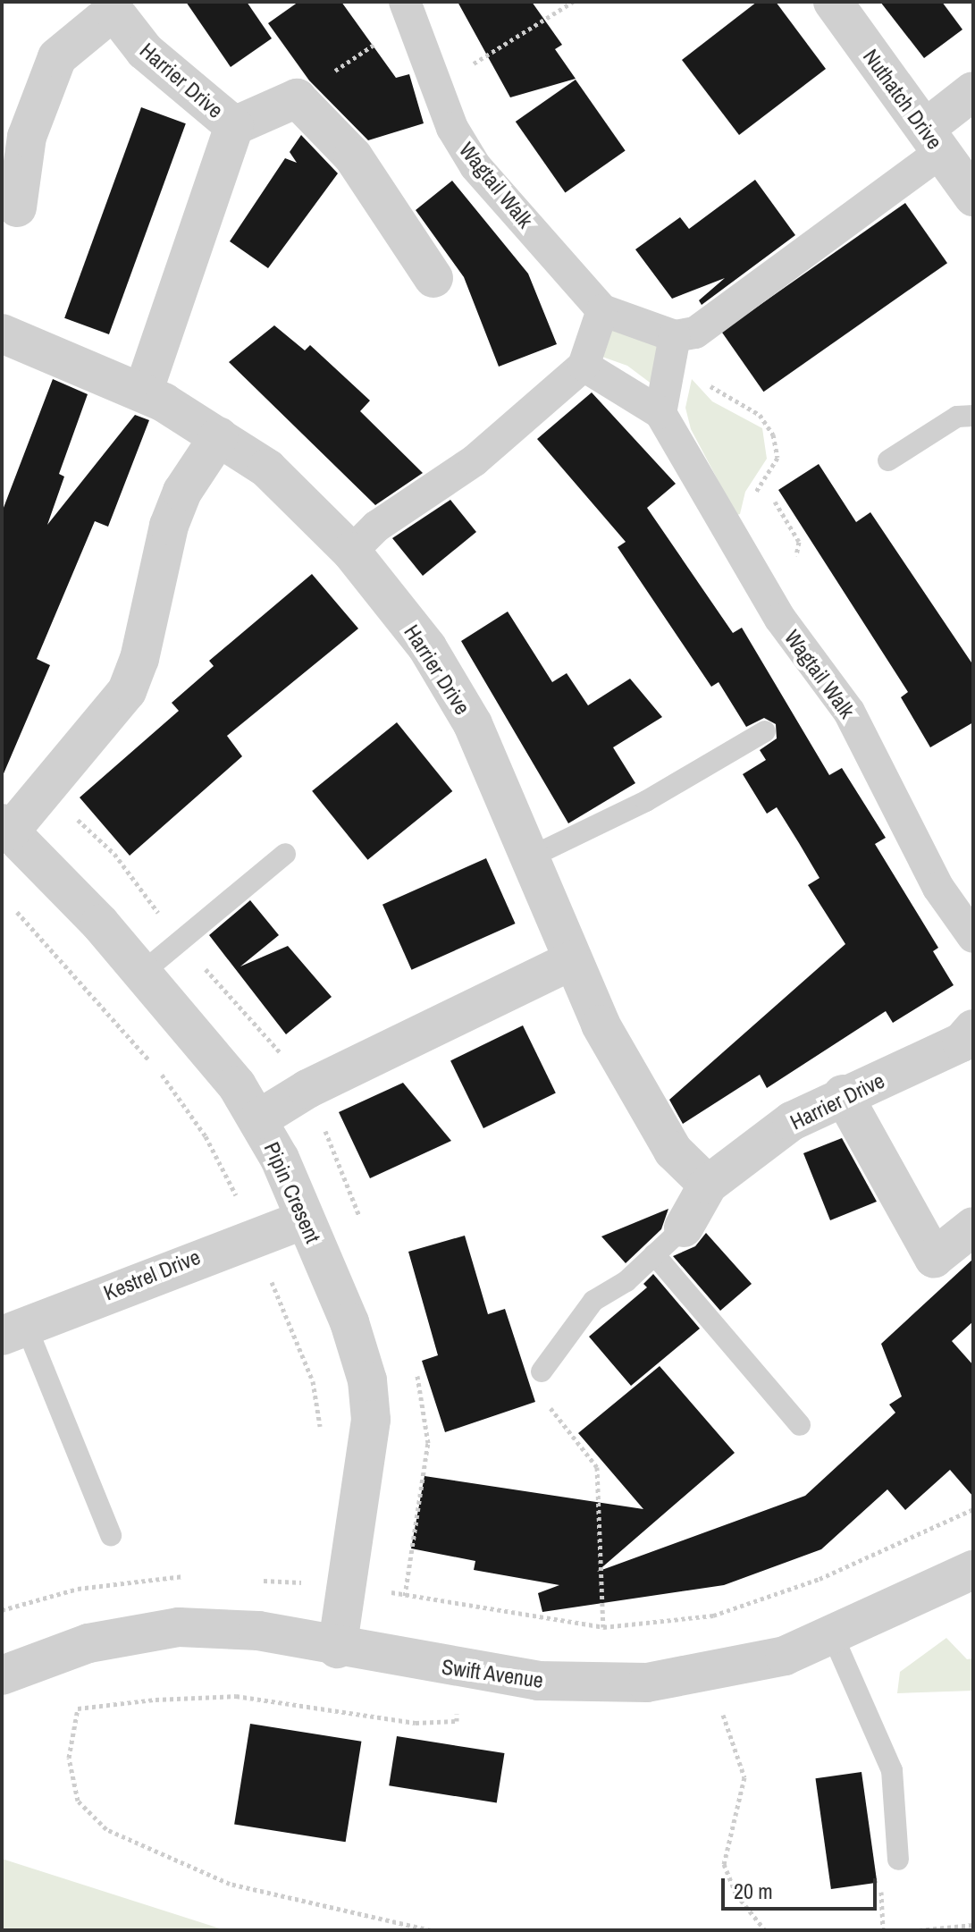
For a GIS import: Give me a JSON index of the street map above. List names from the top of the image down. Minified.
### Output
{"streets":{"street":["Harrier Drive","Nuthatch Drive","Wagtail Walk","Pipin Cresent","Kestrel Drive","Swift Avenue"]},"crossings":[["Pipin Cresent","Kestrel Drive"],["Pipin Cresent","Swift Avenue"]],"scale_bar":"20 m"}
